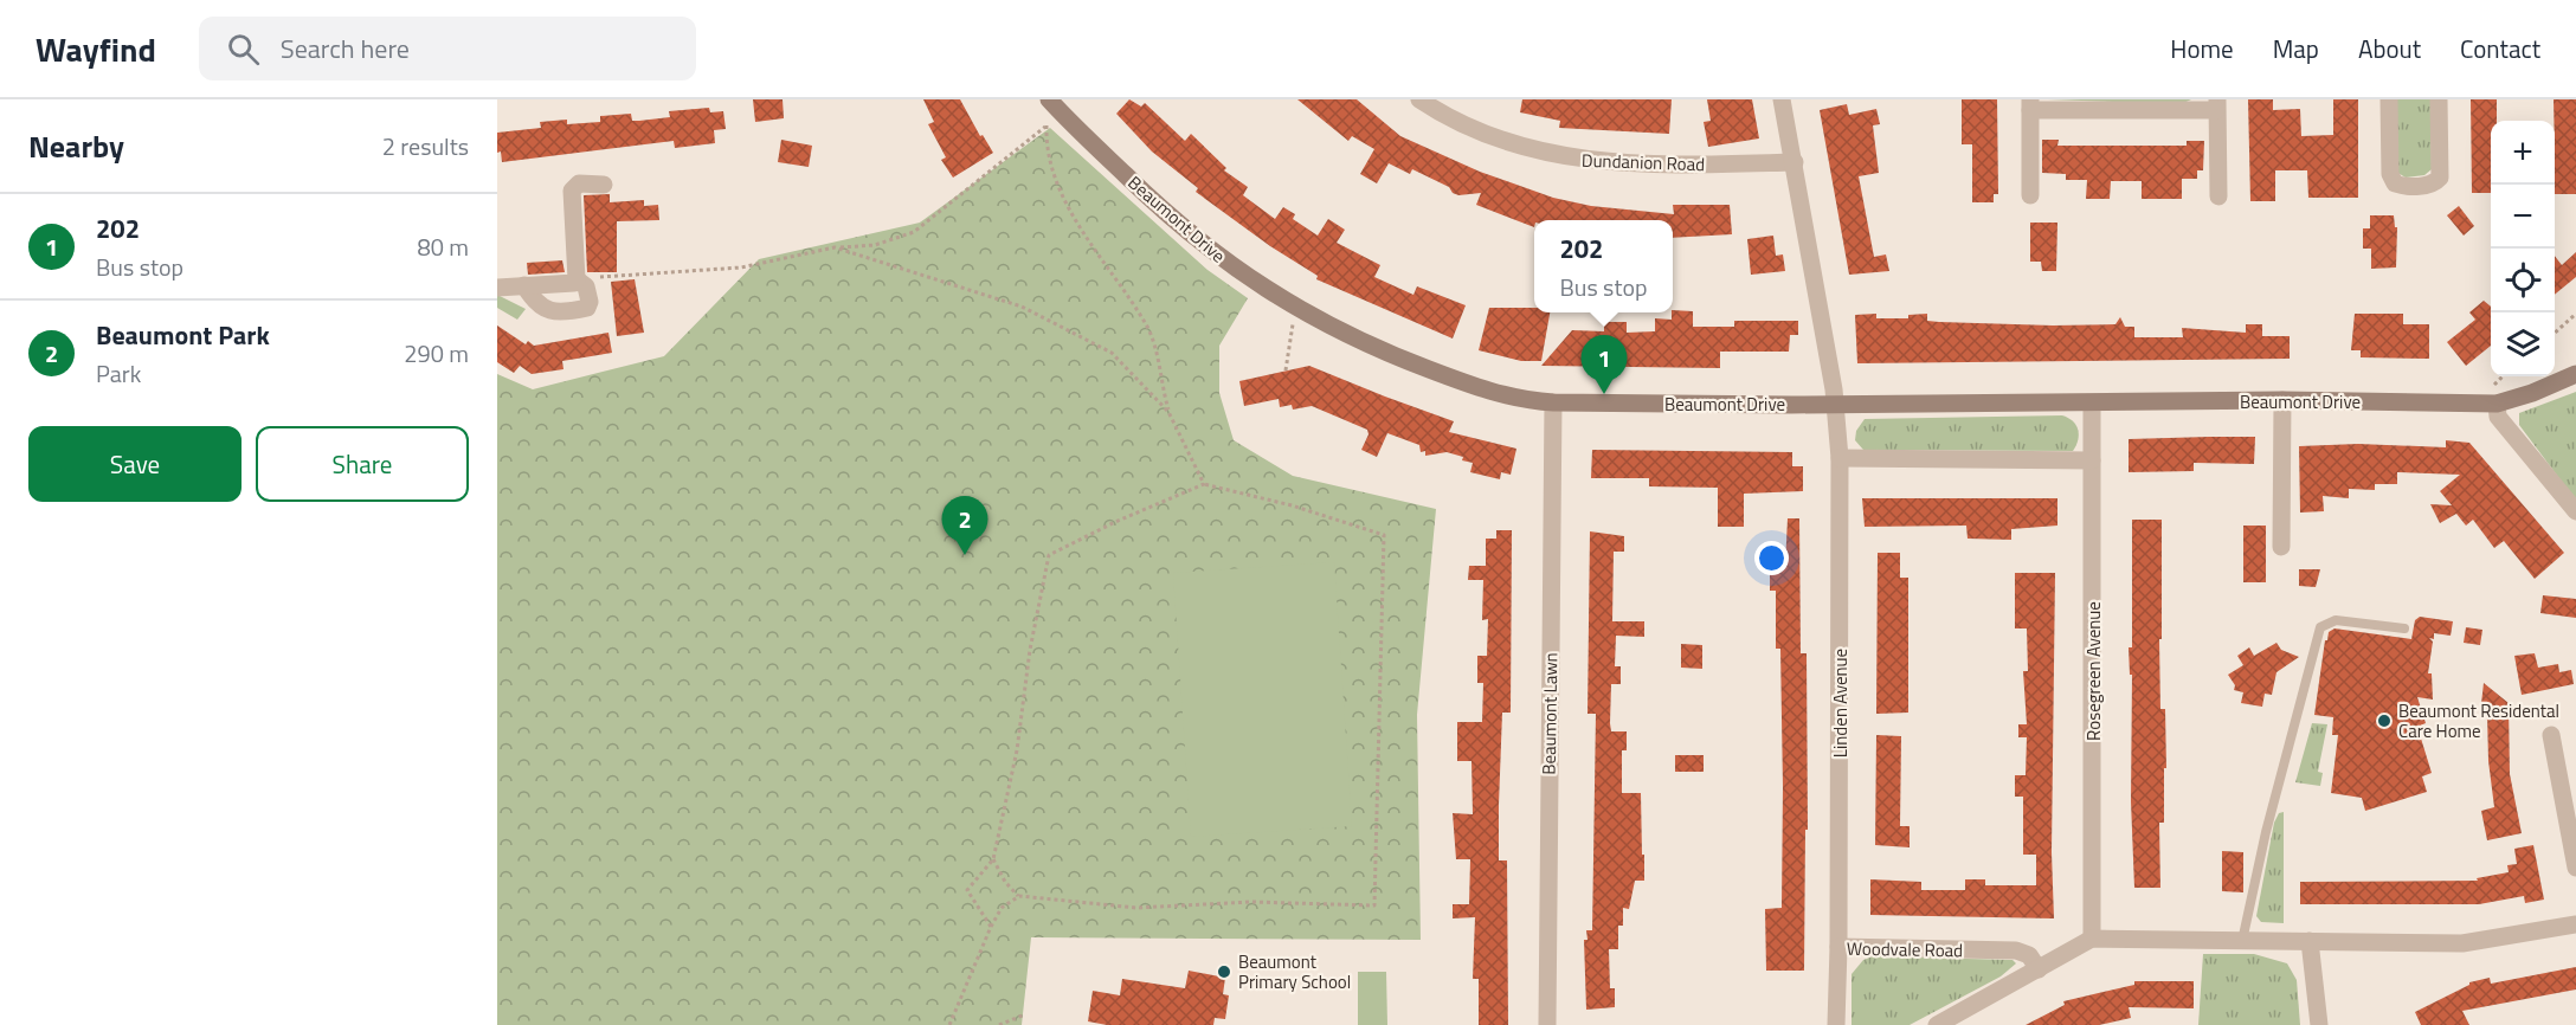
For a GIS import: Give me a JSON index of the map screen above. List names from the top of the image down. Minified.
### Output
{"streets":{"street":["Dundanion Road","Beaumont Drive","Rosegreen Avenue","Linden Avenue","Beaumont Lawn","Woodvale Road"]},"crossings":[["Dundanion Road","Linden Avenue"],["Beaumont Drive","Rosegreen Avenue"],["Beaumont Drive","Linden Avenue"],["Beaumont Drive","Beaumont Lawn"],["Linden Avenue","Woodvale Road"]],"places":["Beaumont Residental Care Home","Beaumont Primary School"],"page":{"header":"Wayfind","search":"Search here","nav":["Home","Map","About","Contact"],"heading":["Nearby","2 results"],"map_buttons":["+","−"],"list":[{"mark":"1","name":"202","note":"Bus stop","value":"80 m"},{"mark":"2","name":"Beaumont Park","note":"Park","value":"290 m"}],"popup":["202","Bus stop"],"pins":["1","2"],"buttons":["Save","Share"]}}
